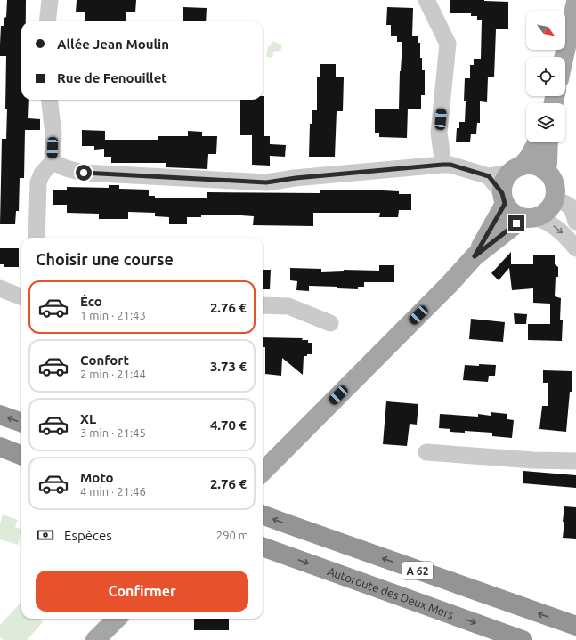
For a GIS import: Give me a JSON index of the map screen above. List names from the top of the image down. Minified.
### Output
{"streets":{"highway":["A 62","Autoroute des Deux Mers"]},"north":"bottom right","page":{"banner":["Allée Jean Moulin","Rue de Fenouillet"],"heading":"Choisir une course","list":[{"name":"Éco","note":"1 min · 21:43","value":"2.76 €"},{"name":"Confort","note":"2 min · 21:44","value":"3.73 €"},{"name":"XL","note":"3 min · 21:45","value":"4.70 €"},{"name":"Moto","note":"4 min · 21:46","value":"2.76 €"}],"pay":["Espèces","290 m"],"buttons":"Confirmer"}}
